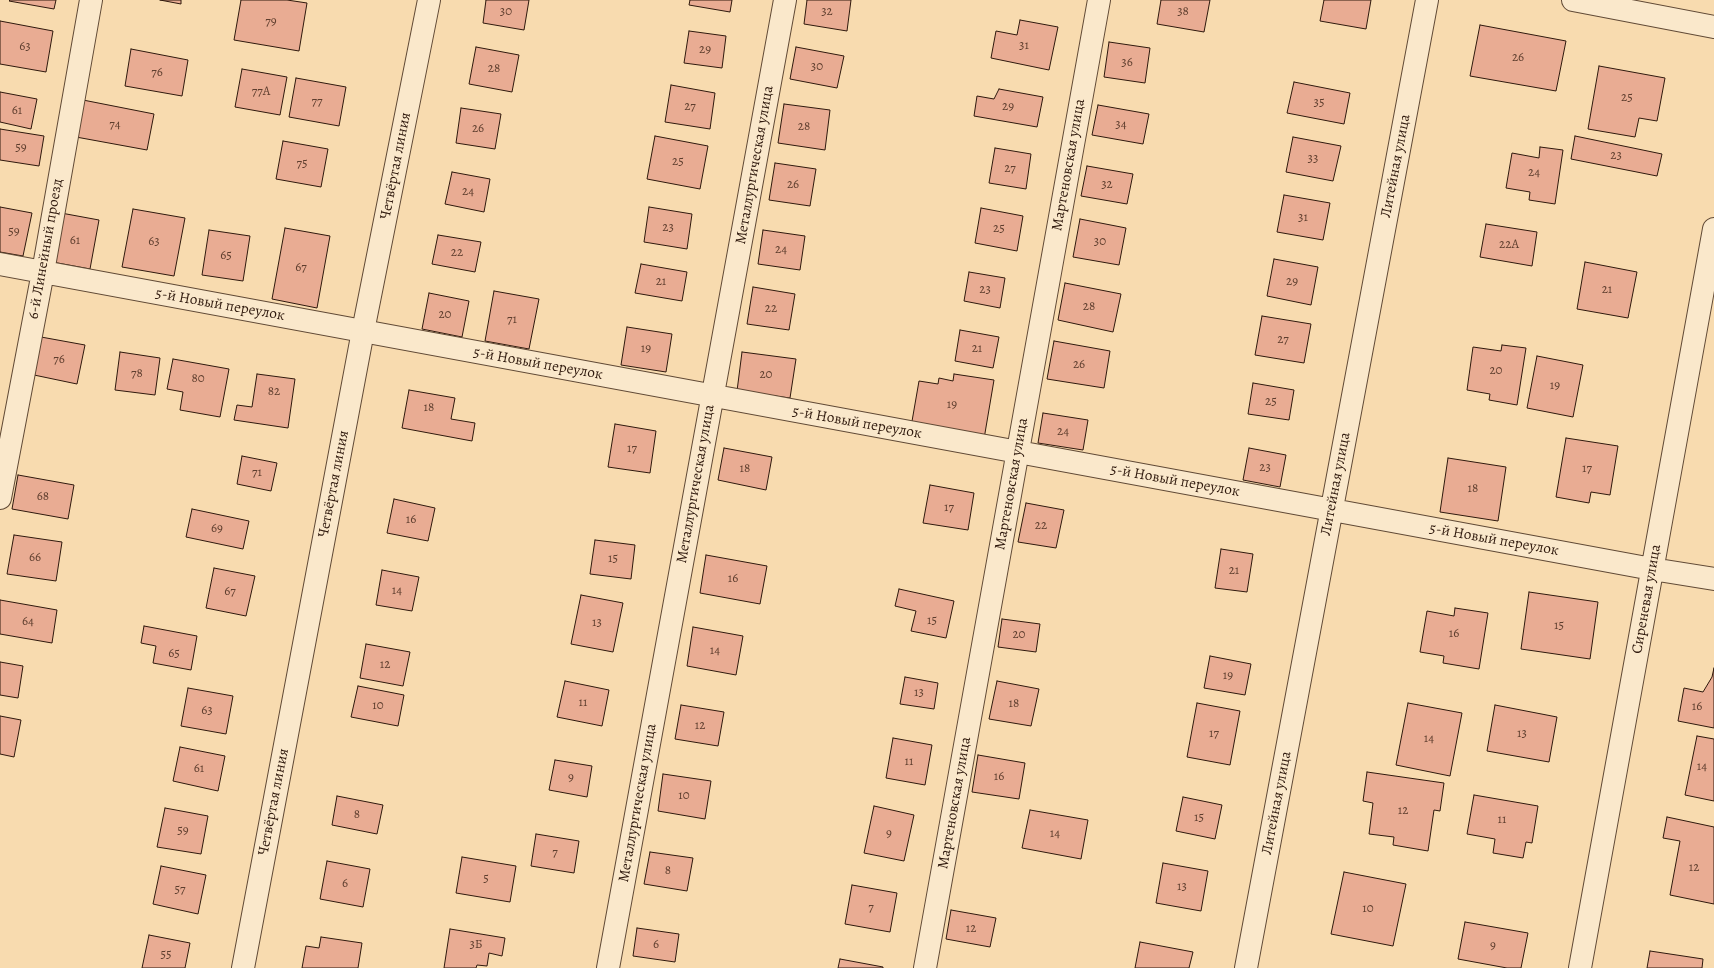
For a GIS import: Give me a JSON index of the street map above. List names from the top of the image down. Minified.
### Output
{"streets":{"street":["Металлургическая улица","Мартеновская улица","Четвёртая линия","Литейная улица","6-й Линейный проезд","5-й Новый переулок","Сиреневая улица"]},"crossings":[["Металлургическая улица","5-й Новый переулок"],["Мартеновская улица","5-й Новый переулок"],["Четвёртая линия","5-й Новый переулок"],["Литейная улица","5-й Новый переулок"],["6-й Линейный проезд","5-й Новый переулок"],["5-й Новый переулок","Сиреневая улица"]],"house_numbers":["30","32","38","79","31","63","29","26","36","30","28","76","77А","25","77","35","27","29","61","74","34","28","26","59","23","33","25","75","27","24","26","32","24","31","23","25","59","61","63","30","22А","24","22","65","67","21","29","23","21","28","22","20","71","27","19","21","76","26","20","78","20","80","19","82","25","19","18","24","17","23","18","17","71","18","68","17","16","22","69","66","15","21","16","14","67","15","64","13","15","16","20","14","65","12","19","13","11","18","10","16","63","12","17","13","14","11","14","61","16","9","10","12","8","15","11","59","9","14","7","12","8","5","6","13","57","7","10","12","3Б","6","9","55"]}
